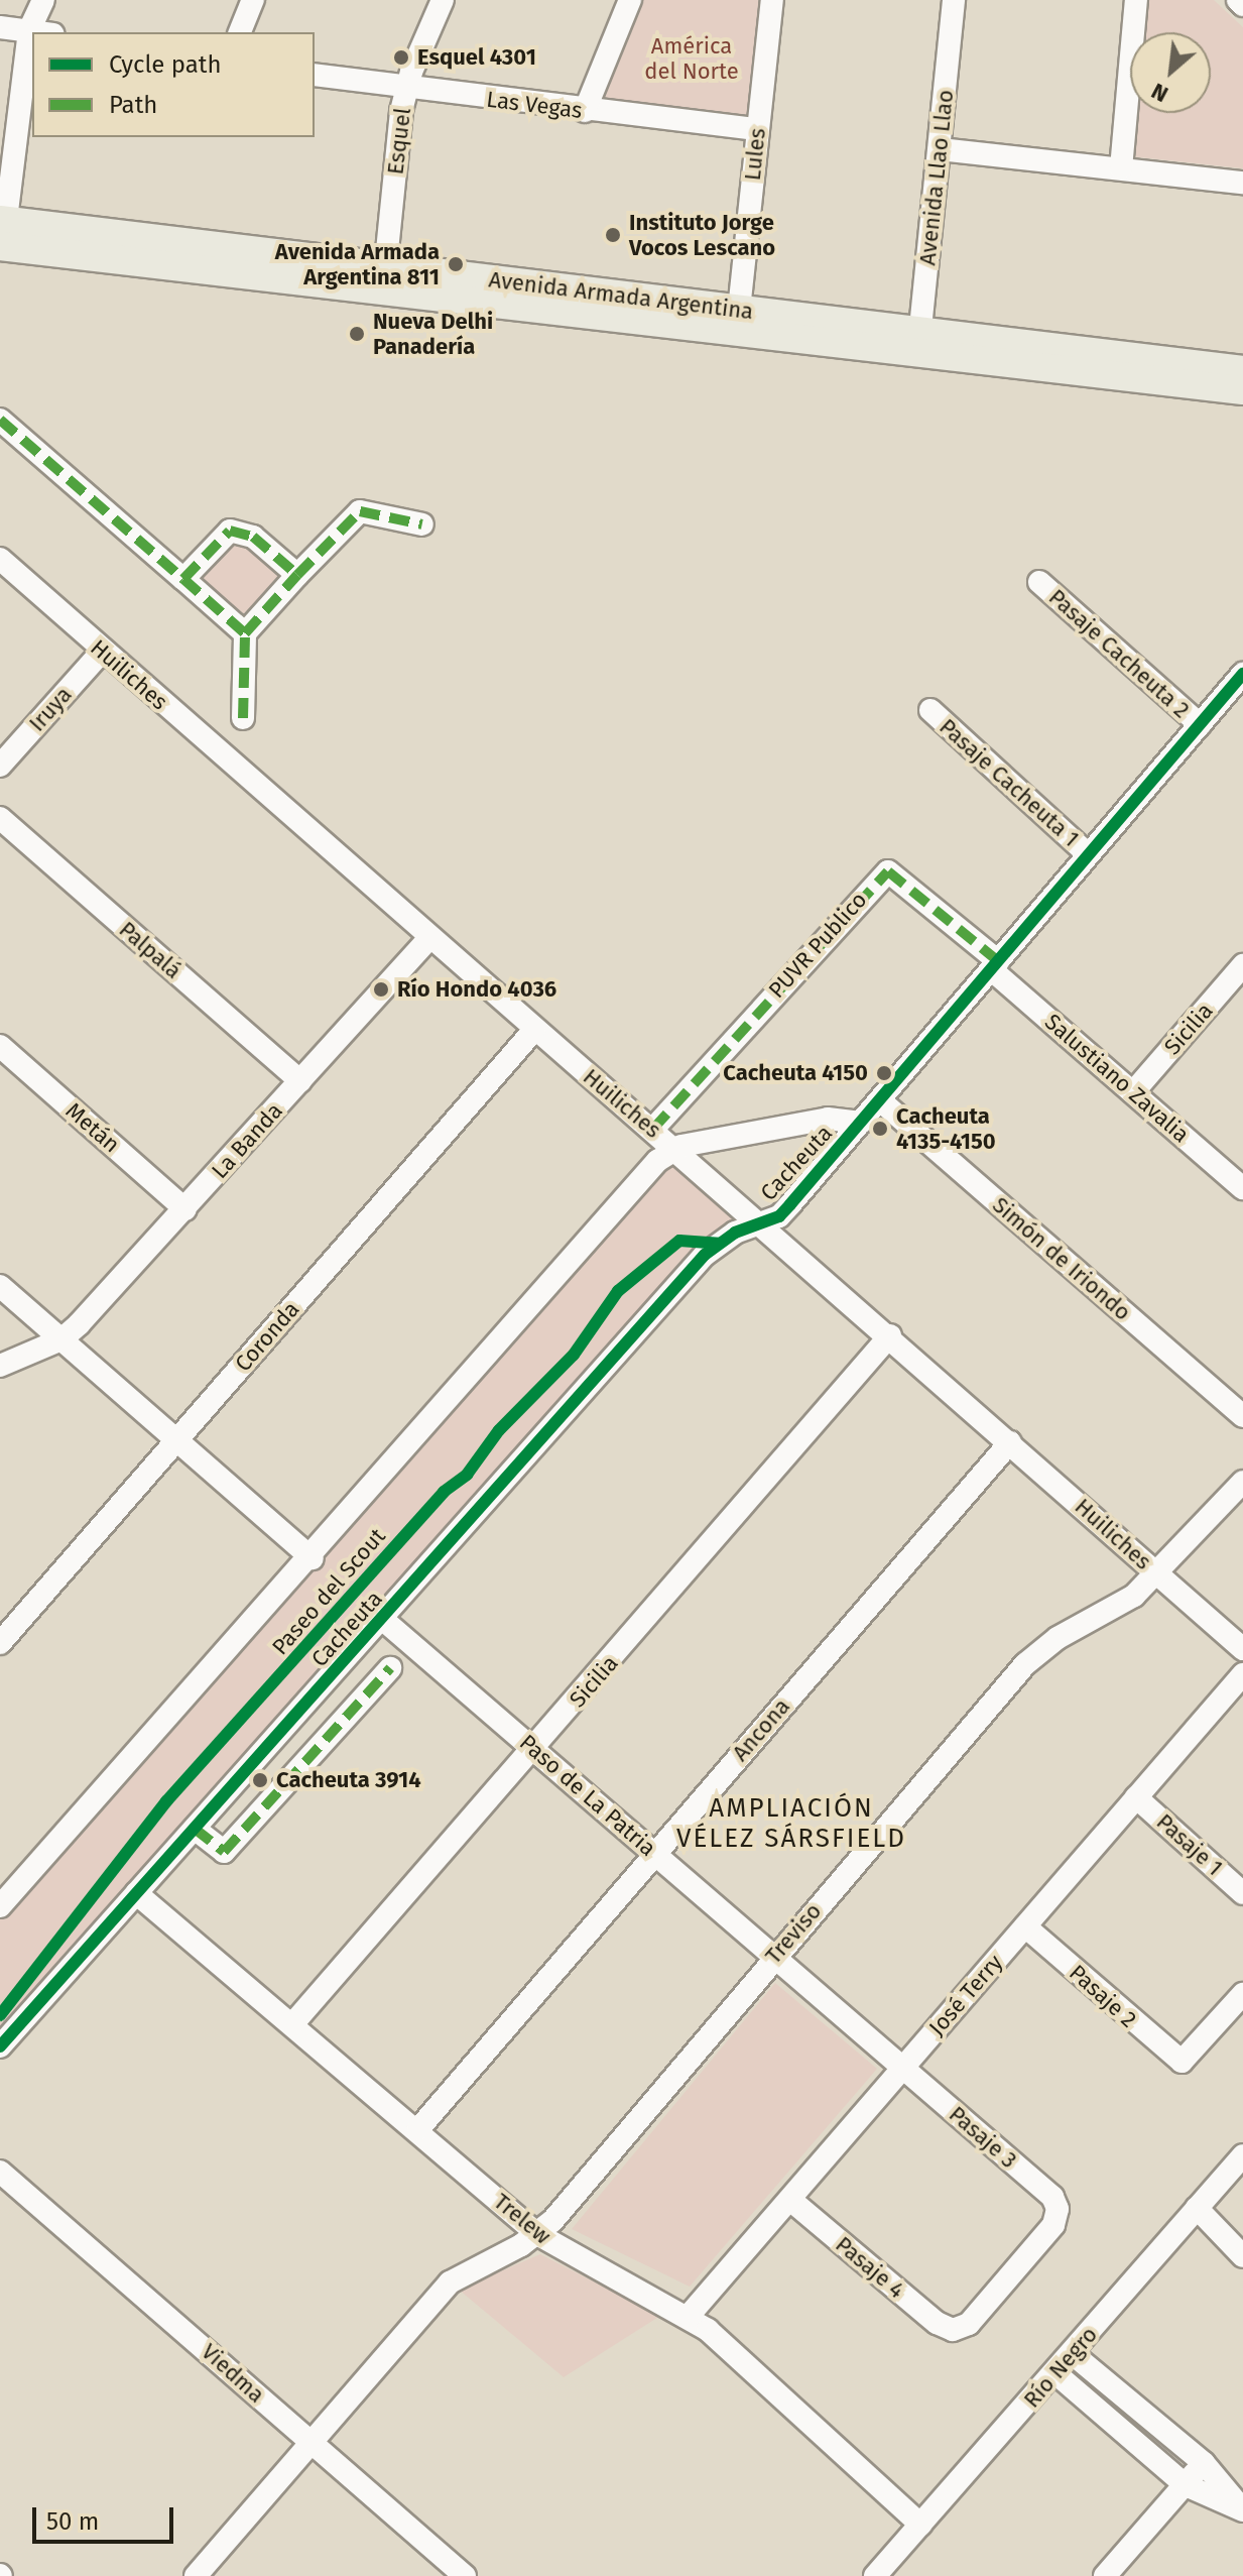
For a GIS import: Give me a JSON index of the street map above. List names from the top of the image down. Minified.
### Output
{"streets":{"main road":["Avenida Armada Argentina"],"street":["Las Vegas","Esquel","Lules","Avenida Llao Llao","Pasaje Cacheuta 2","Huiliches","Iruya","Pasaje Cacheuta 1","PUVR Publico","Palpalá","Sicilia","Salustiano Zavalia","Metán","La Banda","Cacheuta","Simón de Iriondo","Coronda","Ancona","Paso de La Patria","Pasaje 1","Treviso","José Terry","Pasaje 2","Pasaje 3","Trelew","Pasaje 4","Río Negro","Viedma"],"cycle path":["Paseo del Scout"]},"crossings":[["Las Vegas","Esquel"],["Las Vegas","Lules"],["Esquel","Avenida Armada Argentina"],["Lules","Avenida Armada Argentina"],["Avenida Llao Llao","Avenida Armada Argentina"],["Pasaje Cacheuta 2","Cacheuta"],["Huiliches","Iruya"],["Huiliches","PUVR Publico"],["Huiliches","Sicilia"],["Huiliches","La Banda"],["Huiliches","Cacheuta"],["Huiliches","Coronda"],["Huiliches","Ancona"],["Huiliches","Treviso"],["Pasaje Cacheuta 1","Cacheuta"],["PUVR Publico","Salustiano Zavalia"],["PUVR Publico","Cacheuta"],["Palpalá","La Banda"],["Sicilia","Salustiano Zavalia"],["Sicilia","Paso de La Patria"],["Sicilia","Trelew"],["Salustiano Zavalia","Cacheuta"],["Metán","La Banda"],["Cacheuta","Simón de Iriondo"],["Cacheuta","Paso de La Patria"],["Cacheuta","Trelew"],["Ancona","Paso de La Patria"],["Ancona","Trelew"],["Paso de La Patria","Treviso"],["Paso de La Patria","José Terry"],["Paso de La Patria","Pasaje 3"],["Pasaje 1","José Terry"],["Treviso","Trelew"],["Treviso","Viedma"],["José Terry","Pasaje 2"],["José Terry","Pasaje 3"],["José Terry","Trelew"],["José Terry","Pasaje 4"],["Pasaje 3","Pasaje 4"],["Trelew","Río Negro"]],"districts":["AMPLIACIÓN VÉLEZ SÁRSFIELD"],"parks":["América del Norte"],"places":["Esquel 4301","Instituto Jorge Vocos Lescano","Avenida Armada Argentina 811","Nueva Delhi Panadería","Río Hondo 4036","Cacheuta 4150","Cacheuta 4135-4150","Cacheuta 3914"],"legend":["Cycle path","Path"],"scale_bar":"50 m","north":"bottom left"}
